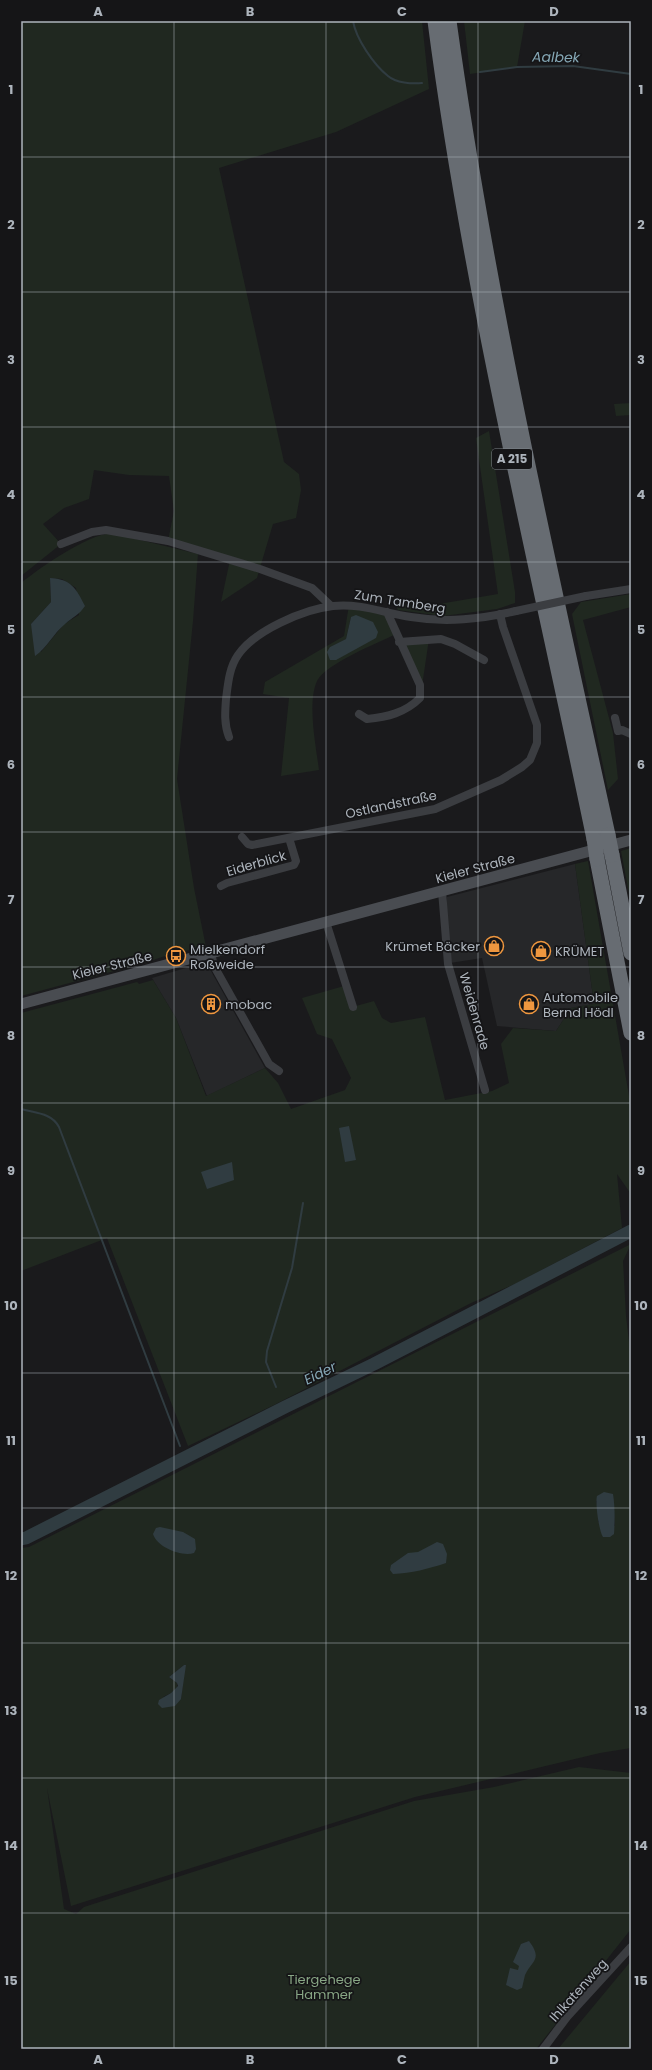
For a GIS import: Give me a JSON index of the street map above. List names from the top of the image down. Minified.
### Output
{"streets":{"highway":["A 215"],"street":["Zum Tamberg","Ostlandstraße","Eiderblick","Kieler Straße","Weidenrade","Ihlkatenweg"]},"crossings":[["Zum Tamberg","Ostlandstraße"],["Ostlandstraße","Eiderblick"],["Kieler Straße","Weidenrade"]],"water":["Aalbek","Eider"],"parks":["Tiergehege Hammer"],"places":{"shop":["Krümet Bäcker","KRÜMET","Automobile Bernd Hödl"],"bus stop":["Mielkendorf Roßweide"],"building":["mobac"]},"grid":{"columns":["A","B","C","D"],"rows":["1","2","3","4","5","6","7","8","9","10","11","12","13","14","15"]}}
